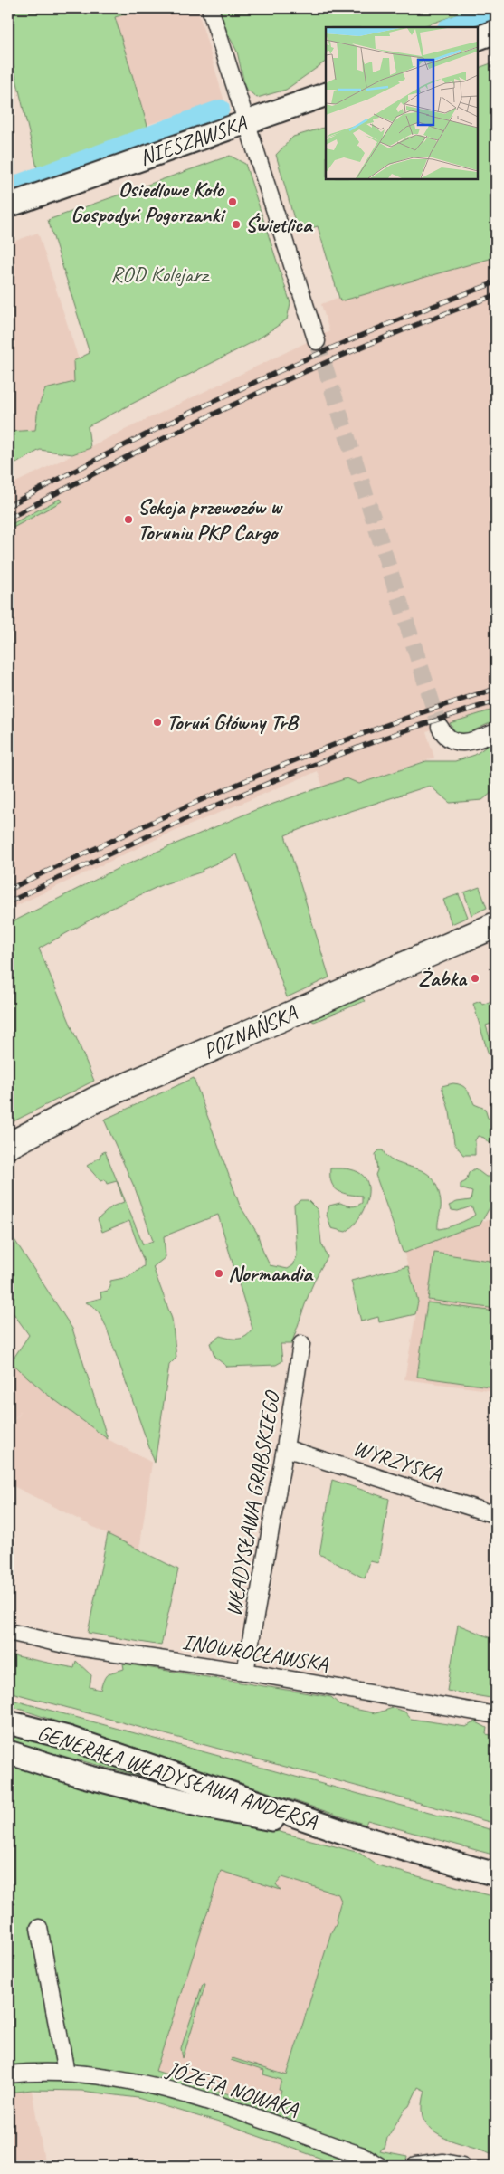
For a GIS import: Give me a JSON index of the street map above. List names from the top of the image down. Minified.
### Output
{"streets":{"main road":["NIESZAWSKA","POZNAŃSKA","GENERAŁA WŁADYSŁAWA ANDERSA"],"street":["WYRZYSKA","WŁADYSŁAWA GRABSKIEGO","INOWROCŁAWSKA","JÓZEFA NOWAKA"]},"crossings":[["WYRZYSKA","WŁADYSŁAWA GRABSKIEGO"],["WŁADYSŁAWA GRABSKIEGO","INOWROCŁAWSKA"]],"parks":["ROD Kolejarz"],"places":["Osiedlowe Koło Gospodyń Pogorzanki","Świetlica","Sekcja przewozów w Toruniu PKP Cargo","Toruń Główny TrB","Żabka","Normandia"]}
